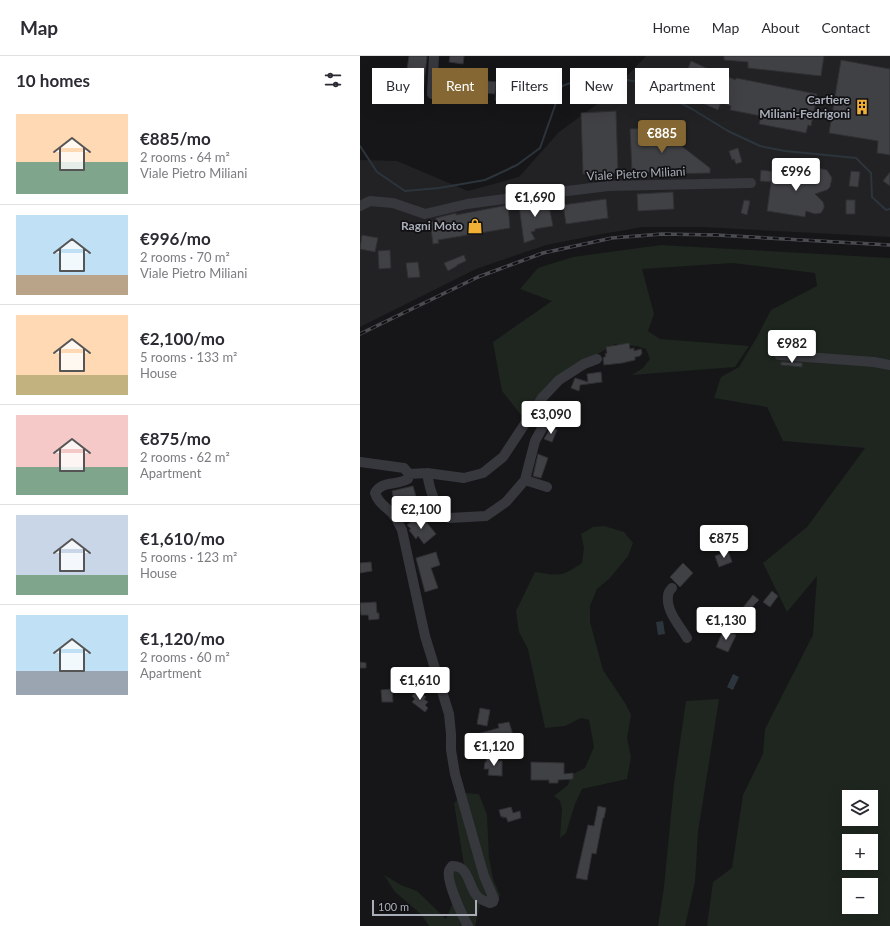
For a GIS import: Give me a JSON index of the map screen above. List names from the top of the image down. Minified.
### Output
{"streets":{"street":["Viale Pietro Miliani"]},"places":{"building":["Cartiere Miliani-Fedrigoni"],"shop":["Ragni Moto"]},"scale_bar":"100 m","page":{"header":"Map","nav":["Home","Map","About","Contact"],"heading":"10 homes","chip":["Buy","Rent","Filters","New","Apartment"],"list":[{"name":"€885/mo","note":"2 rooms · 64 m² · Viale Pietro Miliani"},{"name":"€996/mo","note":"2 rooms · 70 m² · Viale Pietro Miliani"},{"name":"€2,100/mo","note":"5 rooms · 133 m² · House"},{"name":"€875/mo","note":"2 rooms · 62 m² · Apartment"},{"name":"€1,610/mo","note":"5 rooms · 123 m² · House"},{"name":"€1,120/mo","note":"2 rooms · 60 m² · Apartment"}],"price":["€885","€996","€1,690","€982","€3,090","€2,100","€875","€1,130","€1,610","€1,120"],"map_buttons":["+","−"],"scale":"100 m"}}
